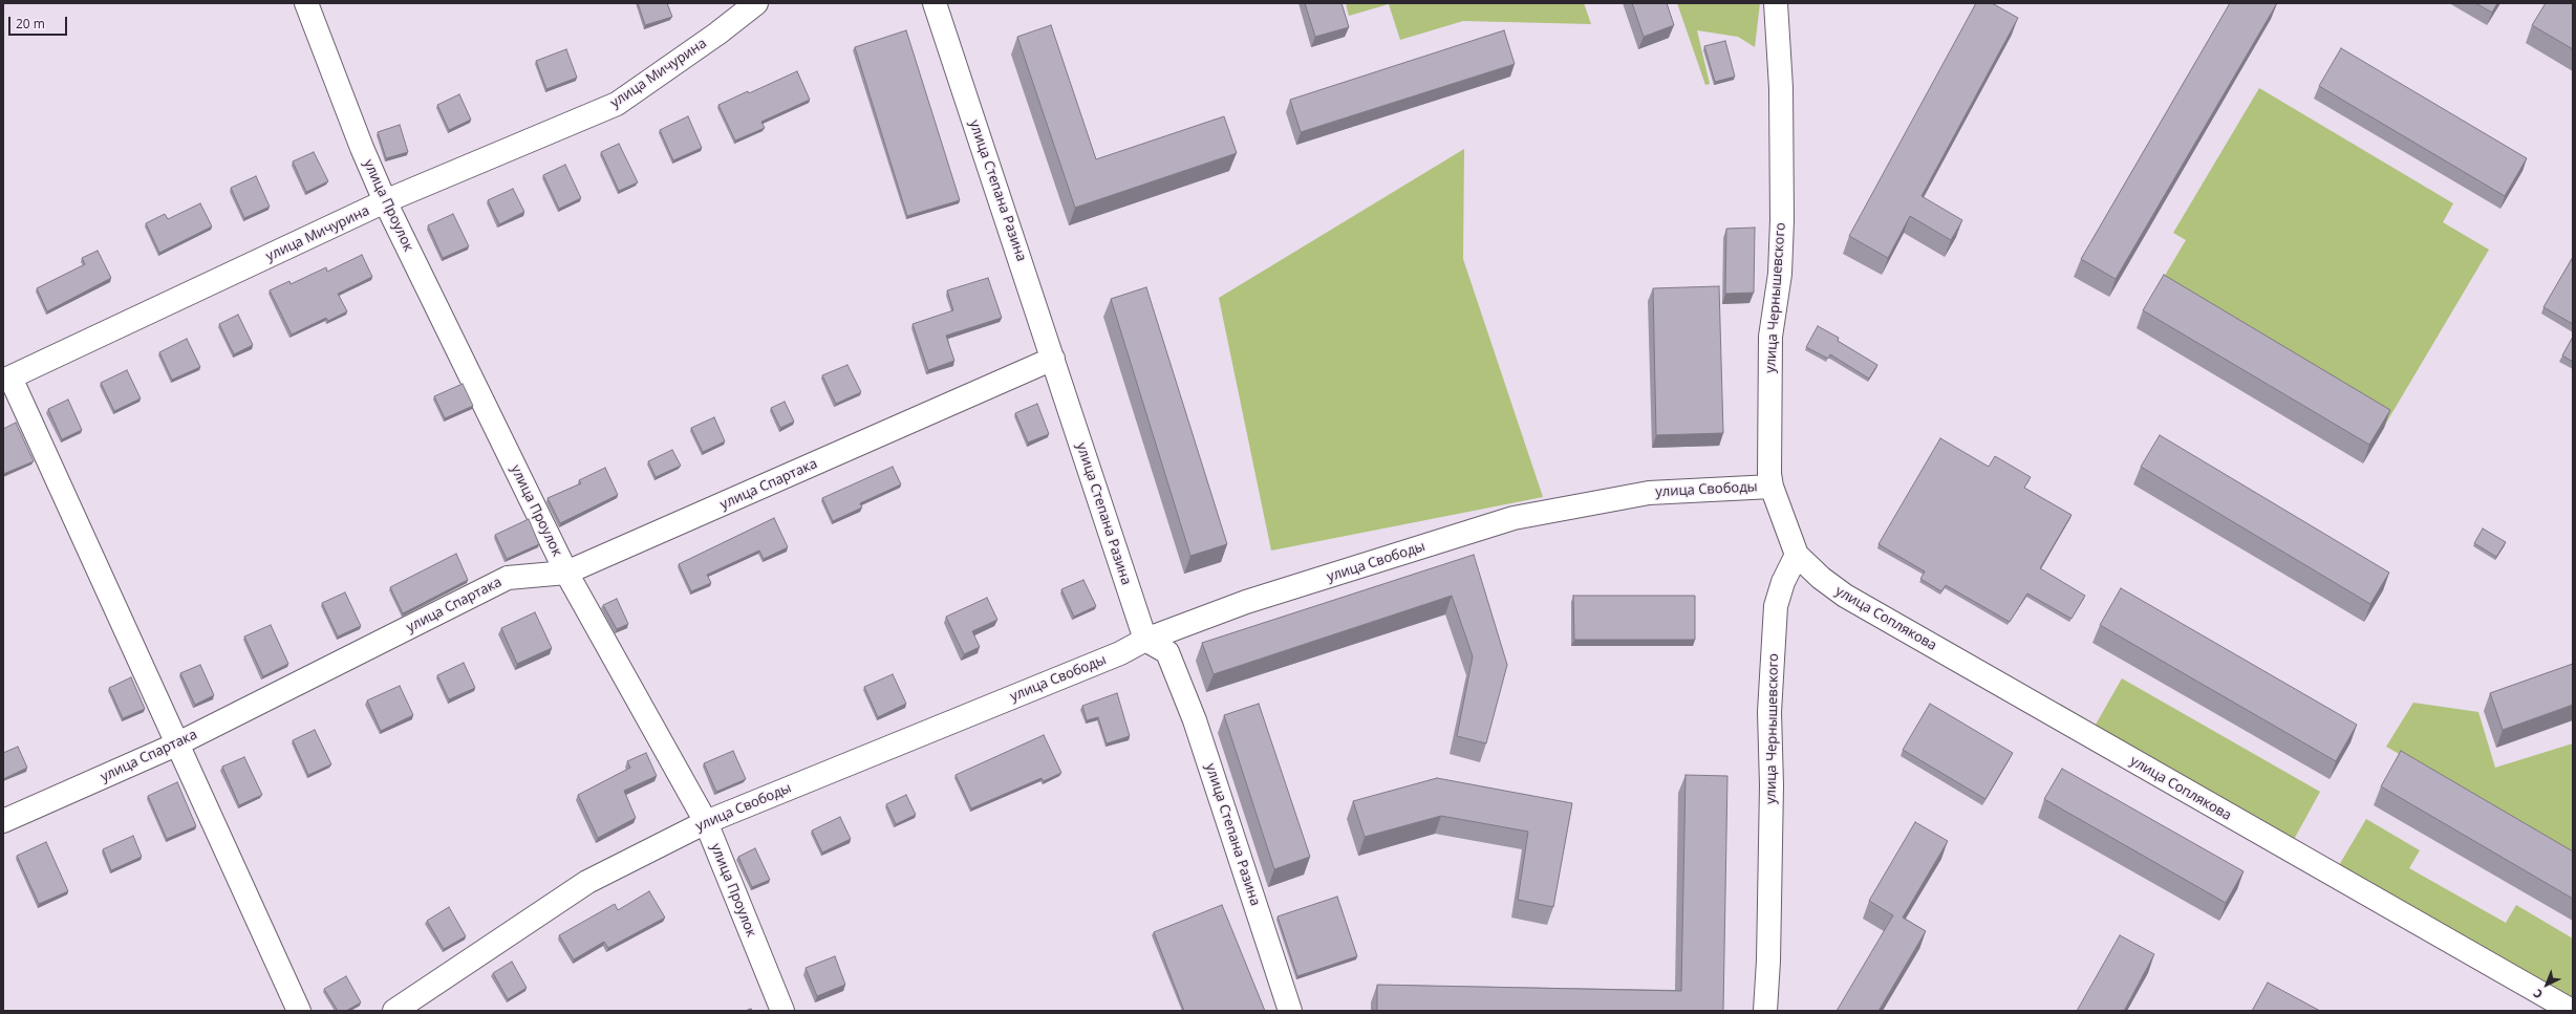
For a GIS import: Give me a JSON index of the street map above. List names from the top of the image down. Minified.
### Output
{"streets":{"street":["улица Мичурина","улица Степана Разина","улица Проулок","улица Чернышевского","улица Спартака","улица Свободы","улица Соплякова"]},"crossings":[["улица Мичурина","улица Проулок"],["улица Степана Разина","улица Спартака"],["улица Степана Разина","улица Свободы"],["улица Проулок","улица Спартака"],["улица Проулок","улица Свободы"],["улица Чернышевского","улица Свободы"],["улица Чернышевского","улица Соплякова"]],"scale_bar":"20 m","north":"bottom left"}
